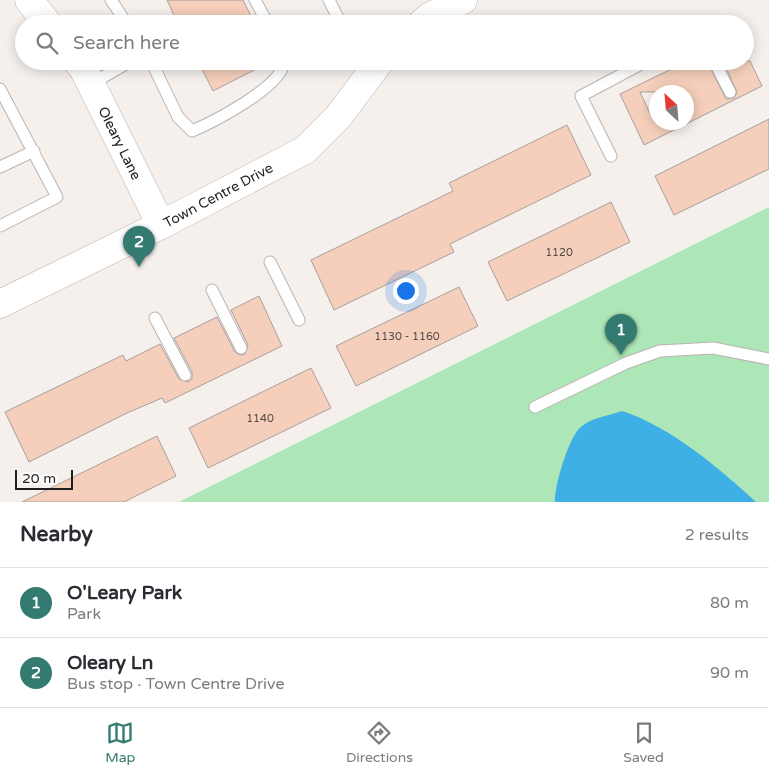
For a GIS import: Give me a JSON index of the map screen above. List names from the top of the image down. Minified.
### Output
{"streets":{"street":["Oleary Lane","Town Centre Drive"]},"crossings":[["Oleary Lane","Town Centre Drive"]],"house_numbers":["1120","1130 - 1160","1140"],"scale_bar":"20 m","north":"top left","page":{"search":"Search here","pins":["2","1"],"scale":"20 m","heading":["Nearby","2 results"],"list":[{"mark":"1","name":"O'Leary Park","note":"Park","value":"80 m"},{"mark":"2","name":"Oleary Ln","note":"Bus stop · Town Centre Drive","value":"90 m"}],"nav":["Map","Directions","Saved"]}}
